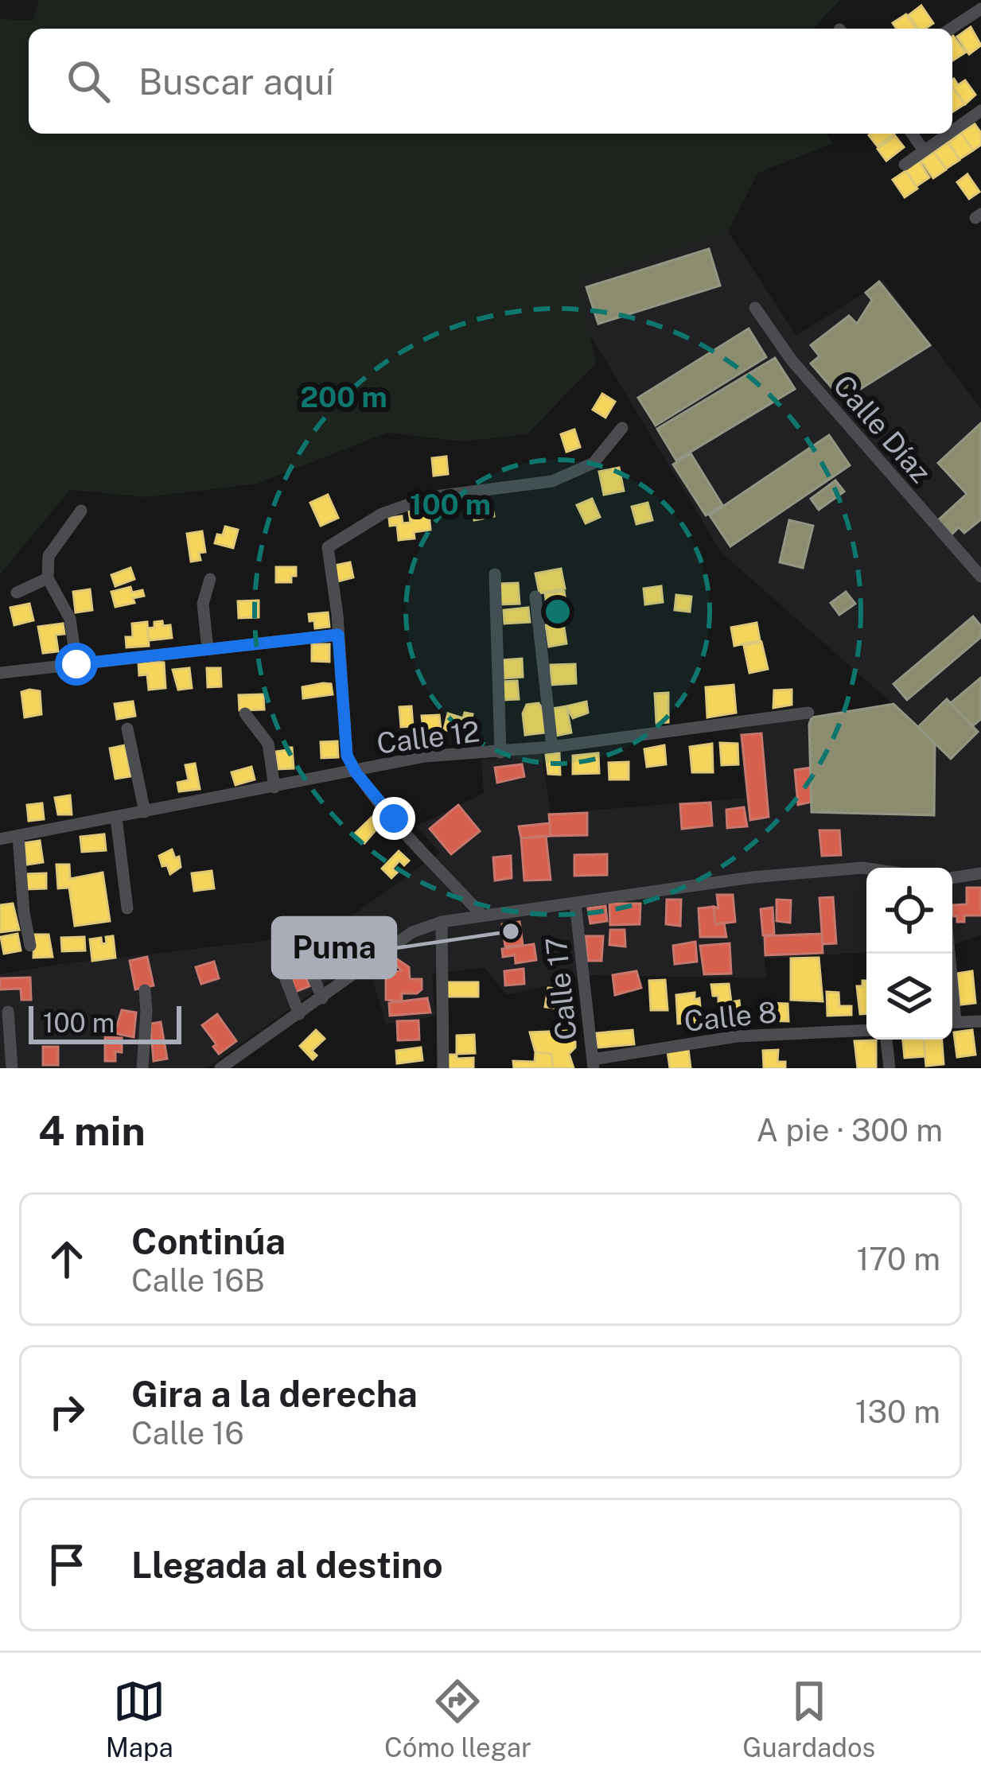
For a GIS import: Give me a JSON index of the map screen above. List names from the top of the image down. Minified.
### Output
{"streets":{"street":["Calle Díaz","Calle 12","Calle 17","Calle 8"]},"crossings":[["Calle 17","Calle 8"]],"places":["Puma"],"scale_bar":"100 m","page":{"search":"Buscar aquí","scale":"100 m","heading":["4 min","A pie · 300 m"],"list":[["Continúa","Calle 16B","170 m"],["Gira a la derecha","Calle 16","130 m"],"Llegada al destino"],"nav":["Mapa","Cómo llegar","Guardados"]},"rings":["200 m","100 m"]}
